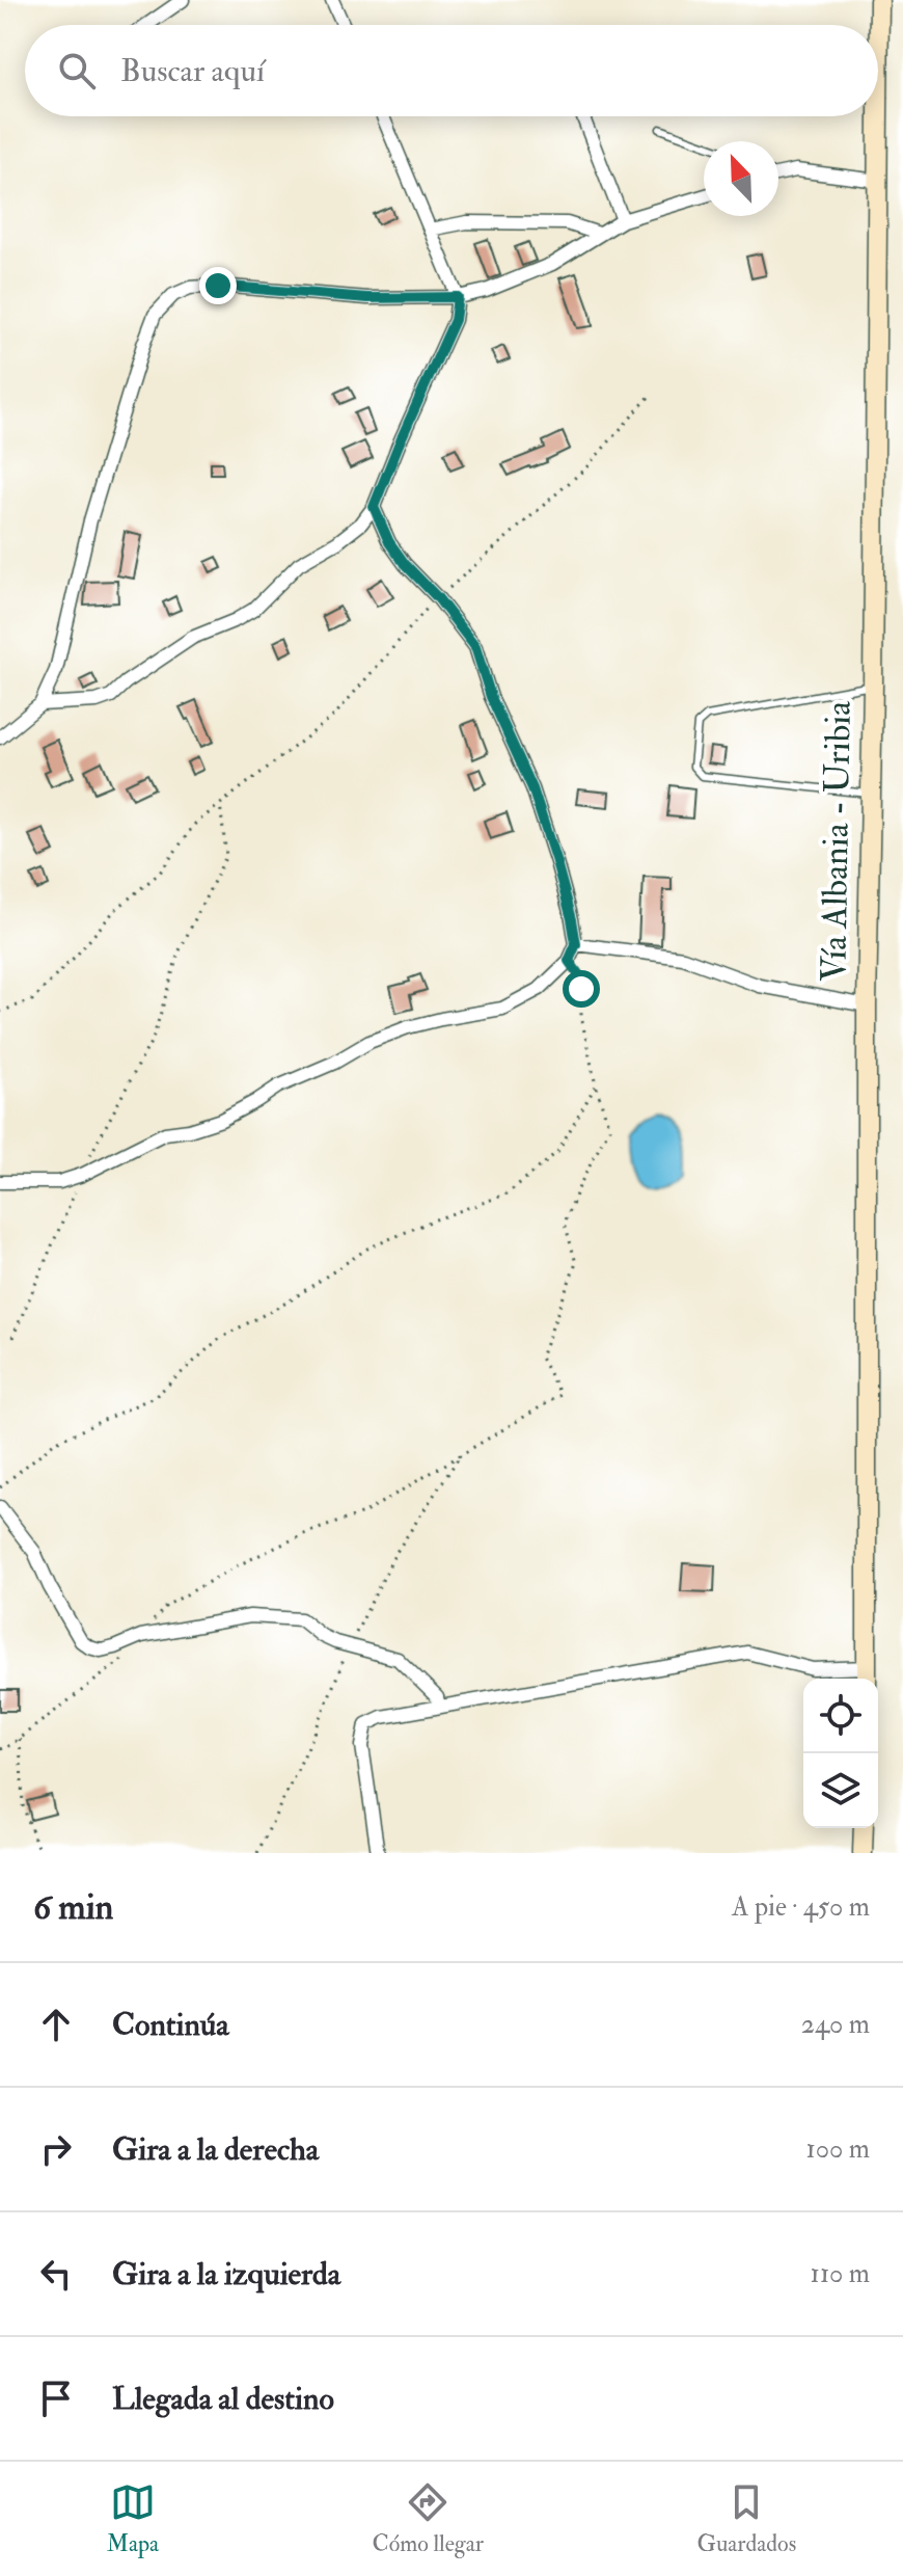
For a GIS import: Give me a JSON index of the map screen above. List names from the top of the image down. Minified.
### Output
{"streets":{"main road":["Vía Albania - Uribia"]},"north":"top left","page":{"search":"Buscar aquí","heading":["6 min","A pie · 450 m"],"list":[["Continúa","240 m"],["Gira a la derecha","100 m"],["Gira a la izquierda","110 m"],"Llegada al destino"],"nav":["Mapa","Cómo llegar","Guardados"]}}
